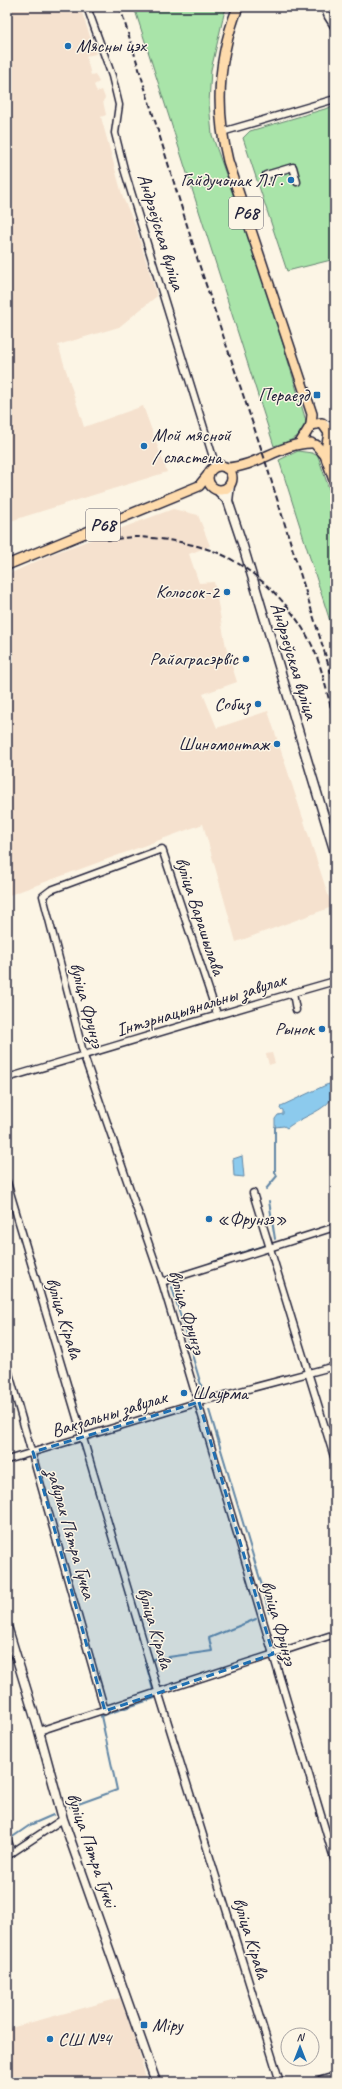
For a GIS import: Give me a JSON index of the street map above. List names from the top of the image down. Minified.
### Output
{"streets":{"main road":["Р68"],"street":["Андрэеўская вуліца","вуліца Варашылава","вуліца Фрунзэ","Інтэрнацыянальны завулак","вуліца Кірава","Вакзальны завулак","завулак Пятра Гучка","вуліца Пятра Гучкі"]},"crossings":[["Р68","Андрэеўская вуліца"],["вуліца Варашылава","вуліца Фрунзэ"],["вуліца Варашылава","Інтэрнацыянальны завулак"],["вуліца Фрунзэ","Інтэрнацыянальны завулак"],["вуліца Фрунзэ","Вакзальны завулак"],["вуліца Кірава","Вакзальны завулак"],["Вакзальны завулак","завулак Пятра Гучка"]],"places":{"other":["Мясны цэх","Гайдучонак Л.Г.","Мой мясной / сластена","Колосок-2","Райаграсэрвіс","Собиз","Шиномонтаж","Рынок","«Фрунзэ»","Шаурма","СШ №4"],"transit":["Пераезд","Міру"]},"north":"top"}
